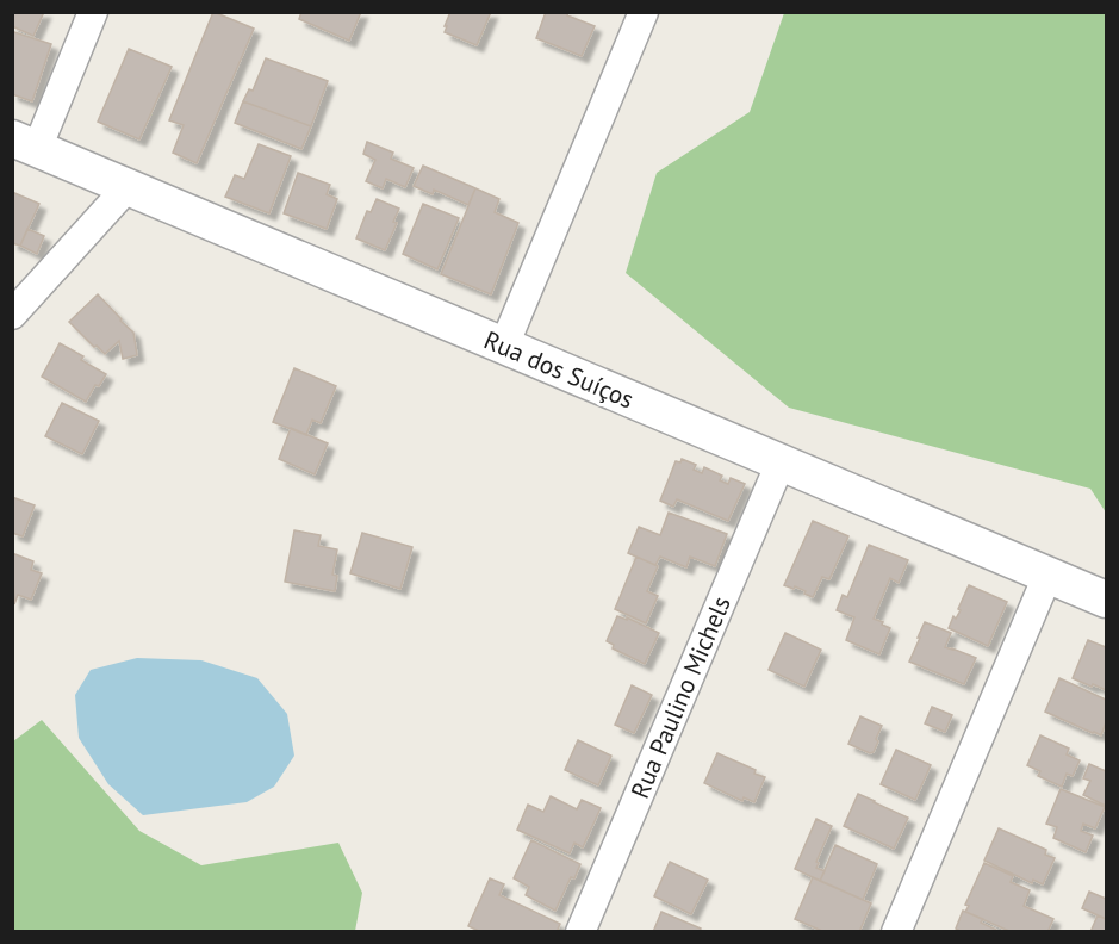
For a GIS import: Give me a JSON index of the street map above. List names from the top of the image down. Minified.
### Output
{"streets":{"street":["Rua dos Suíços","Rua Paulino Michels"]},"crossings":[["Rua dos Suíços","Rua Paulino Michels"]]}
